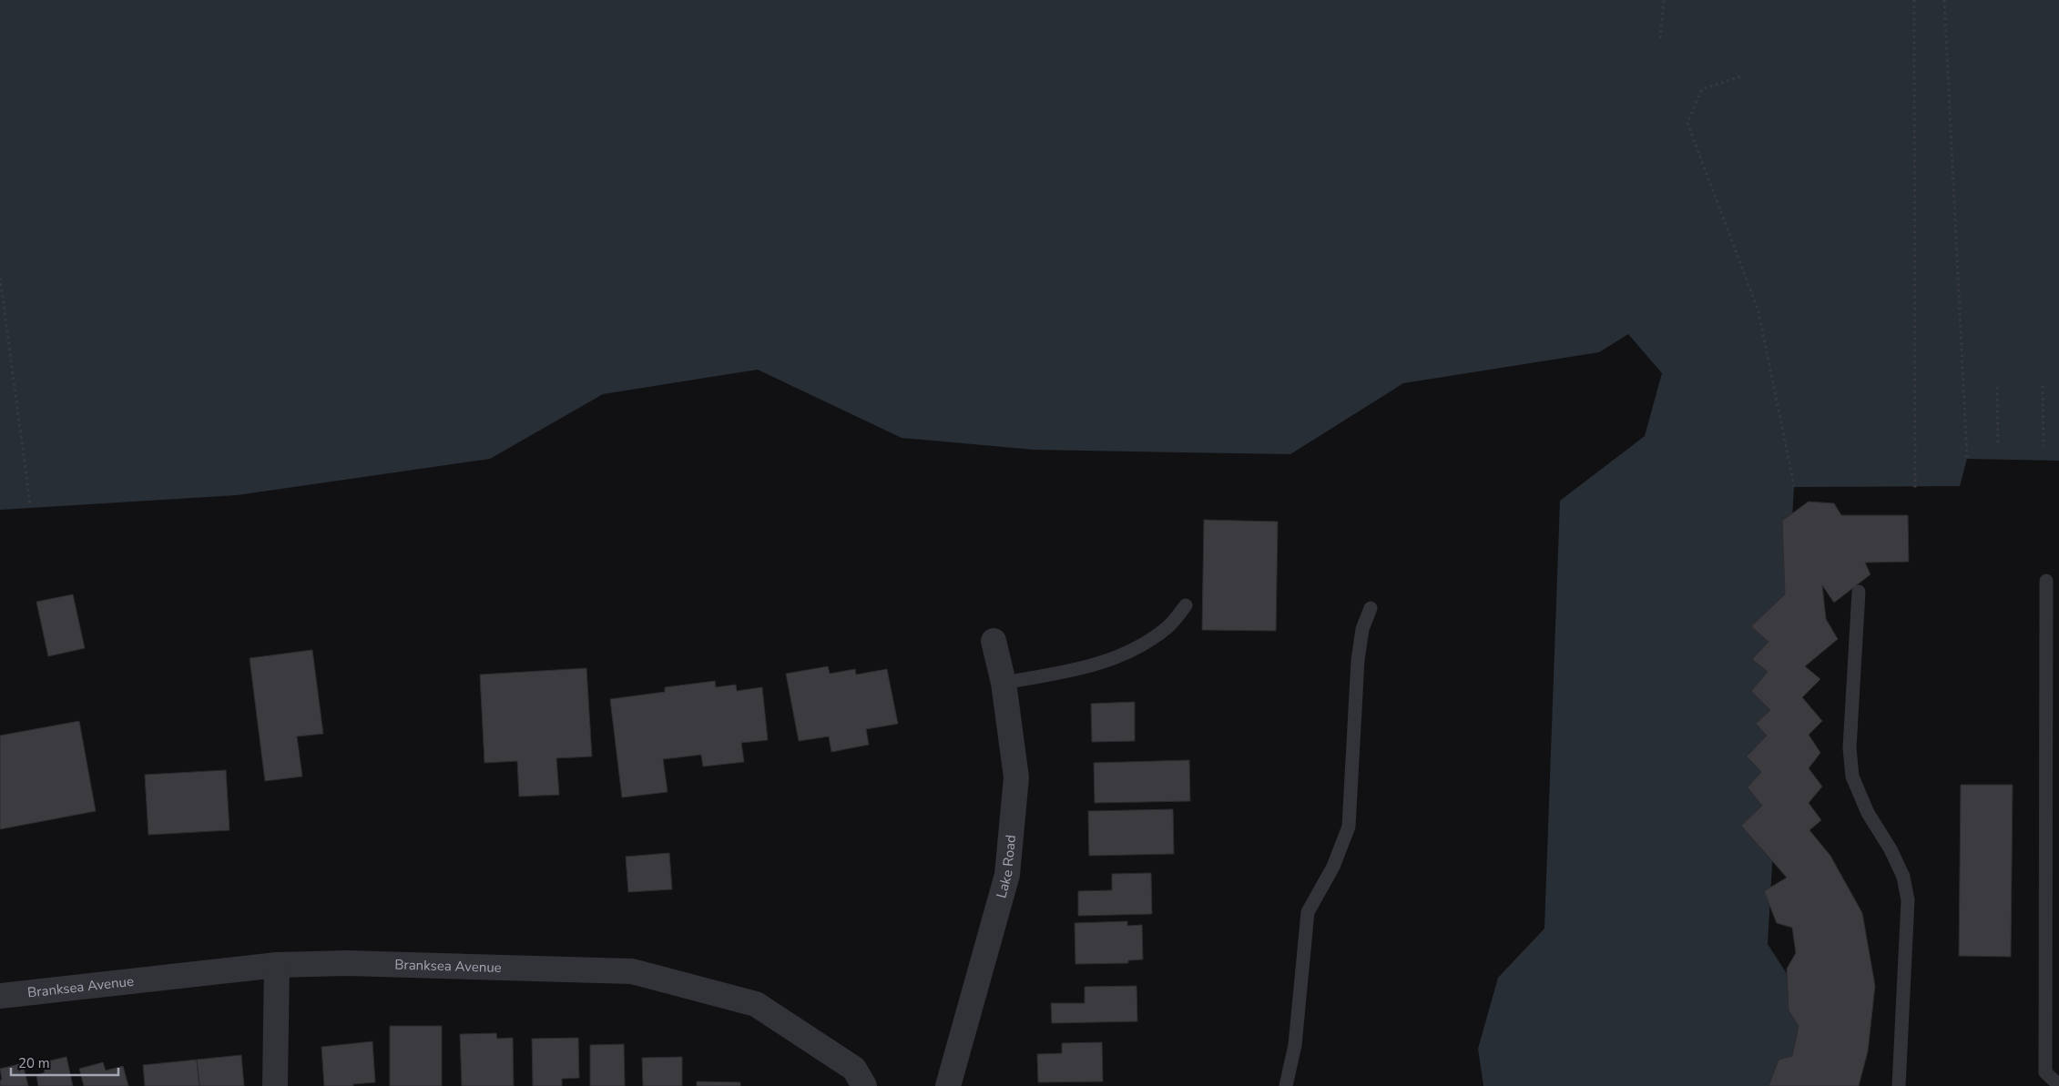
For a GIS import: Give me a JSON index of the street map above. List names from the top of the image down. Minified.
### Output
{"streets":{"street":["Lake Road","Branksea Avenue"]},"scale_bar":"20 m"}
